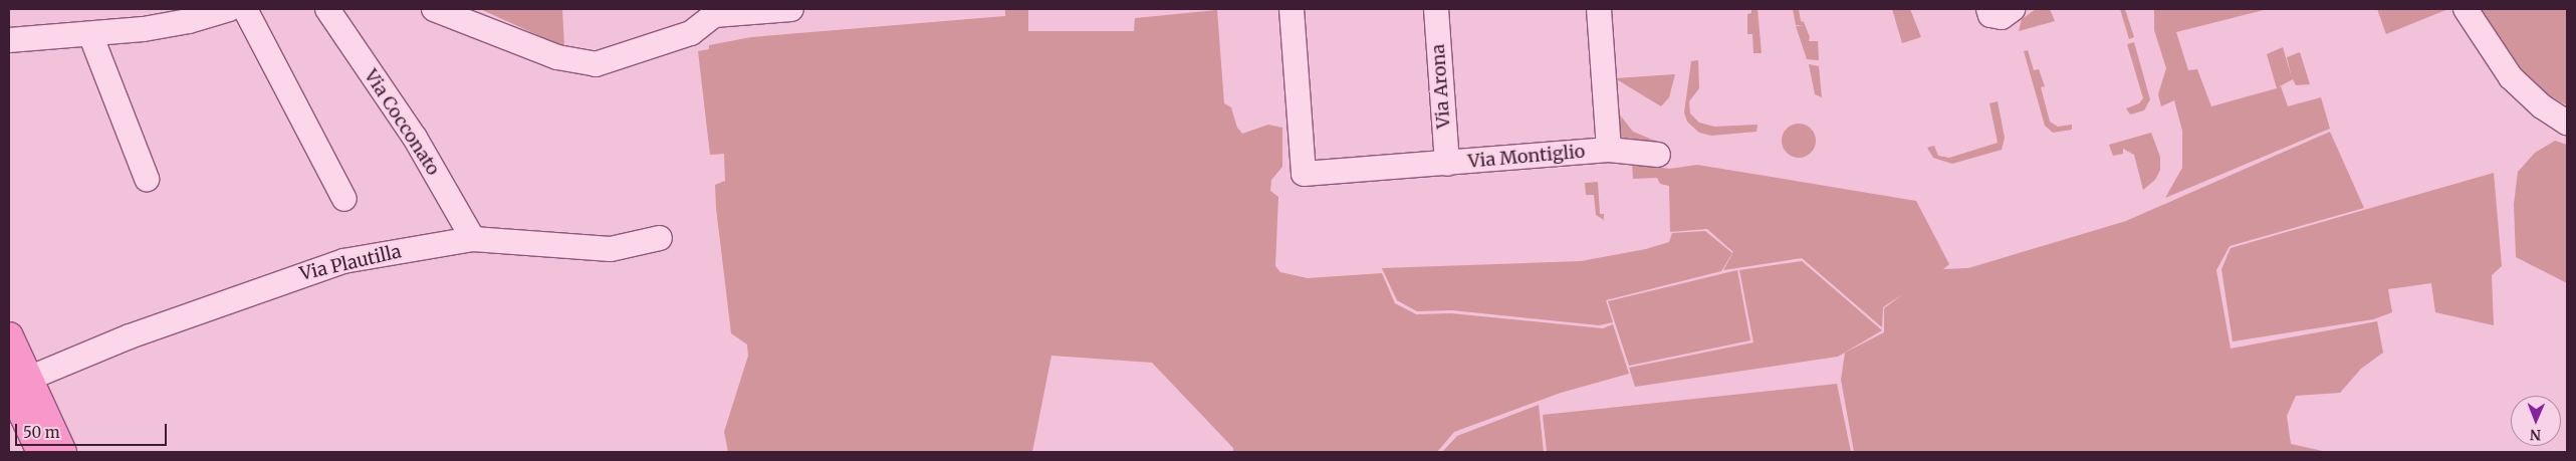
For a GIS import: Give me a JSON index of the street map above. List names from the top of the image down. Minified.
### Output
{"streets":{"street":["Via Arona","Via Cocconato","Via Montiglio","Via Plautilla"]},"crossings":[["Via Arona","Via Montiglio"],["Via Cocconato","Via Plautilla"]],"scale_bar":"50 m","north":"bottom"}
